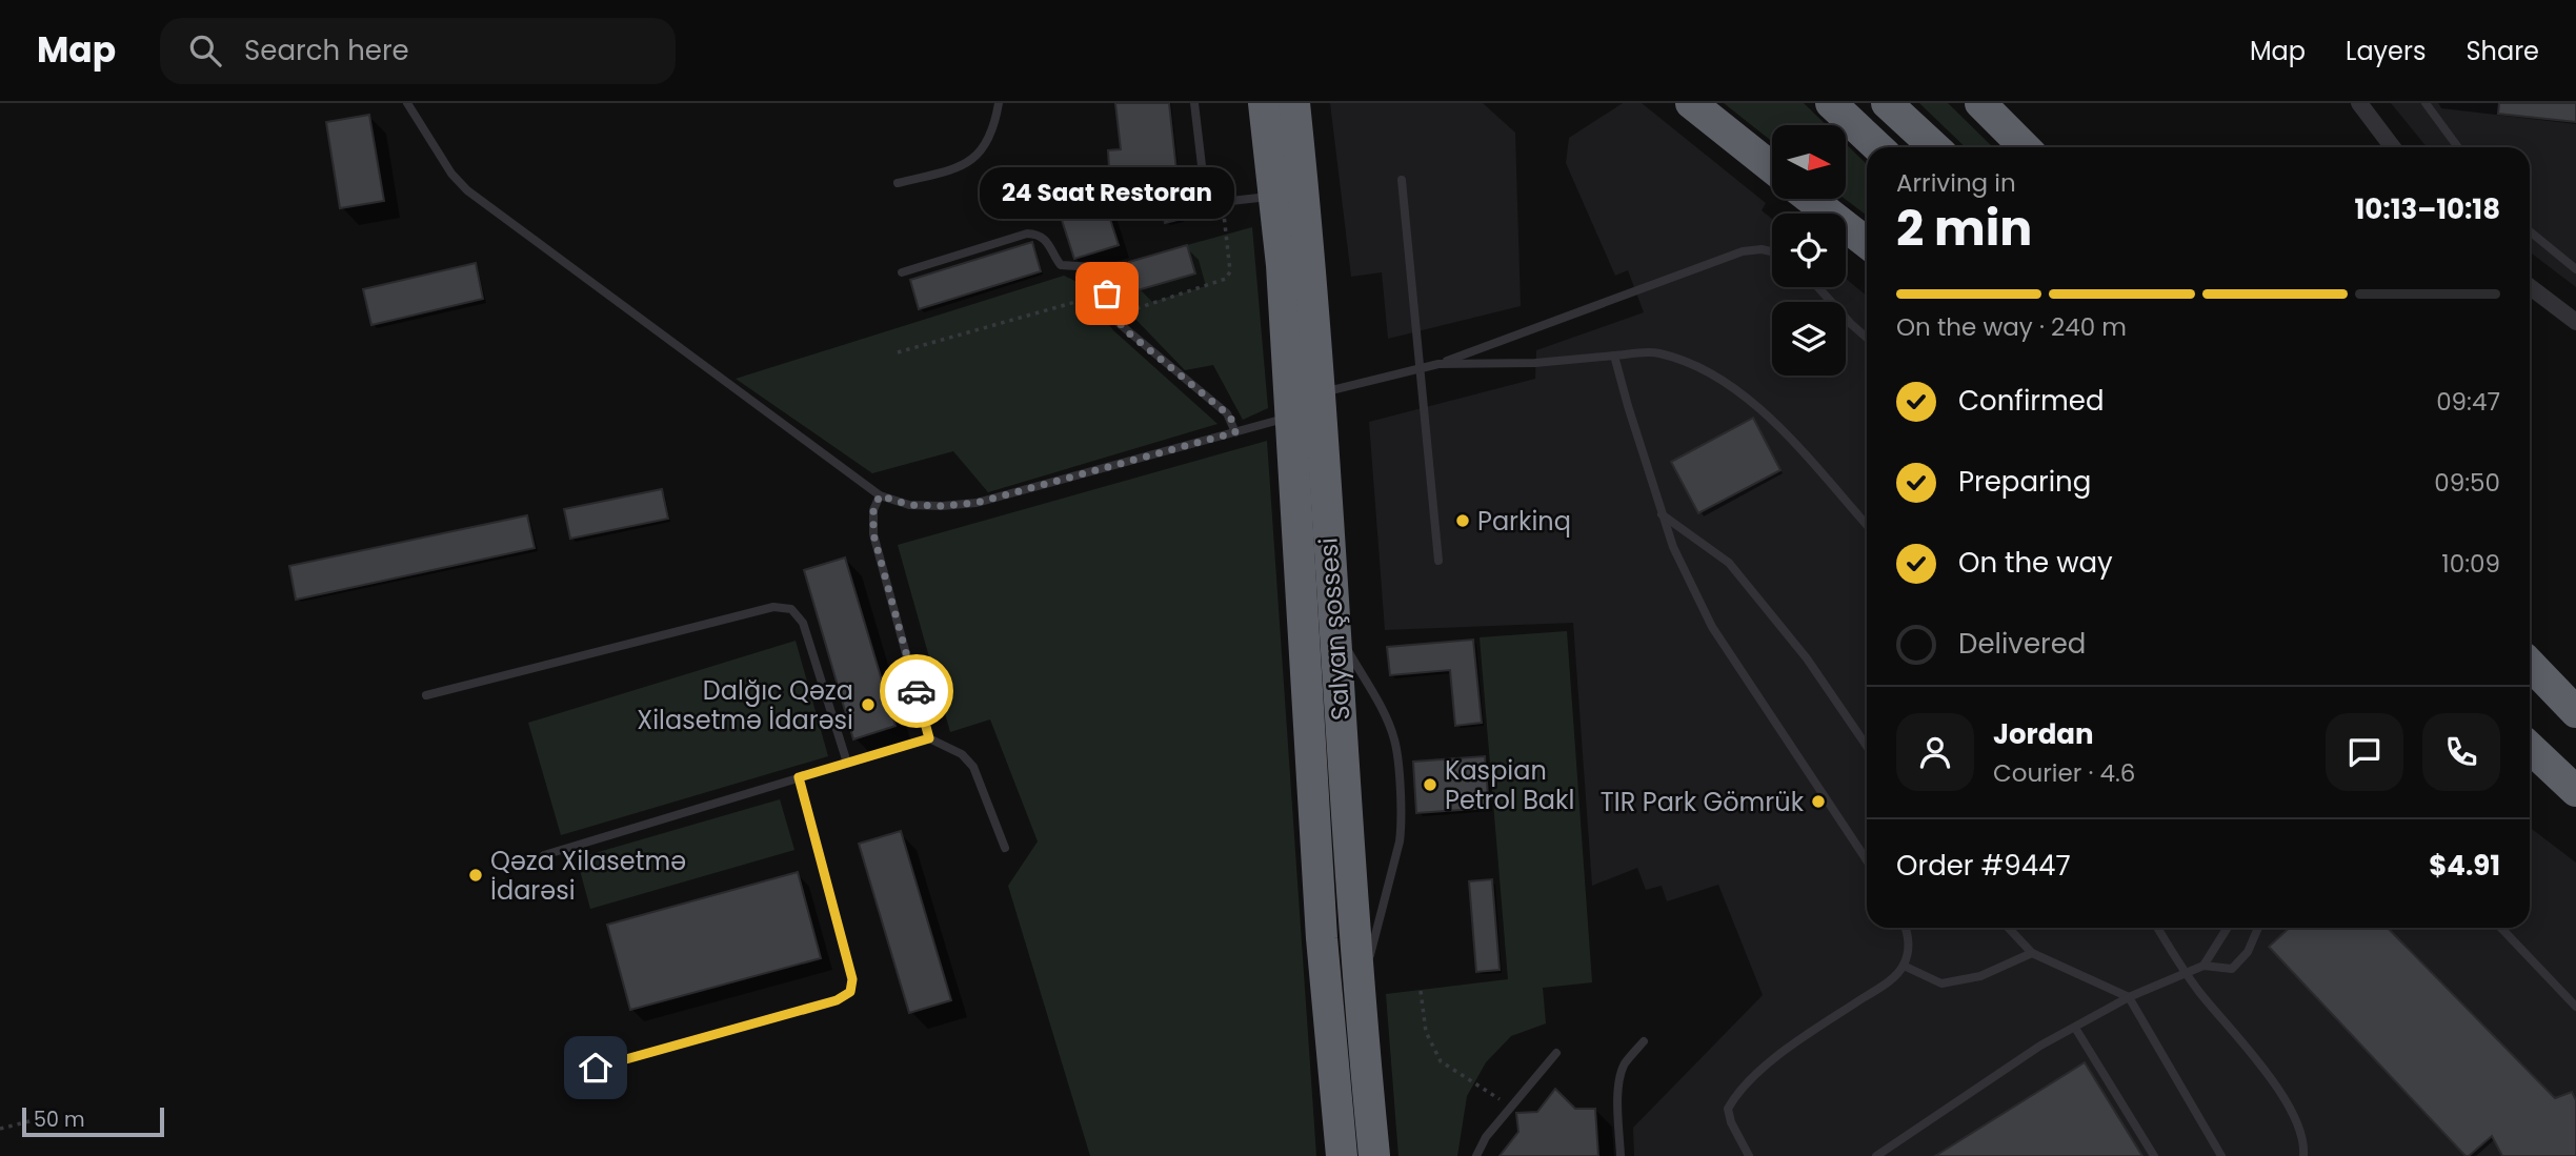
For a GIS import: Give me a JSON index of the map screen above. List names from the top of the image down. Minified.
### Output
{"streets":{"highway":["Salyan şossesi"]},"places":["24 Saat Restoran","Parkinq","Dalğıc Qəza Xilasetmə İdarəsi","Kaspian Petrol Bakl","TIR Park Gömrük","Qəza Xilasetmə İdarəsi"],"scale_bar":"50 m","north":"right","page":{"header":"Map","search":"Search here","nav":["Map","Layers","Share"],"heading":["2 min","Arriving in","10:13–10:18"],"panel":["Jordan","Courier · 4.6","Order #9447","$4.91"],"bubble":"24 Saat Restoran","bar":"On the way · 240 m","list":[["Confirmed","09:47"],["Preparing","09:50"],["On the way","10:09"],"Delivered"],"scale":"50 m"}}
